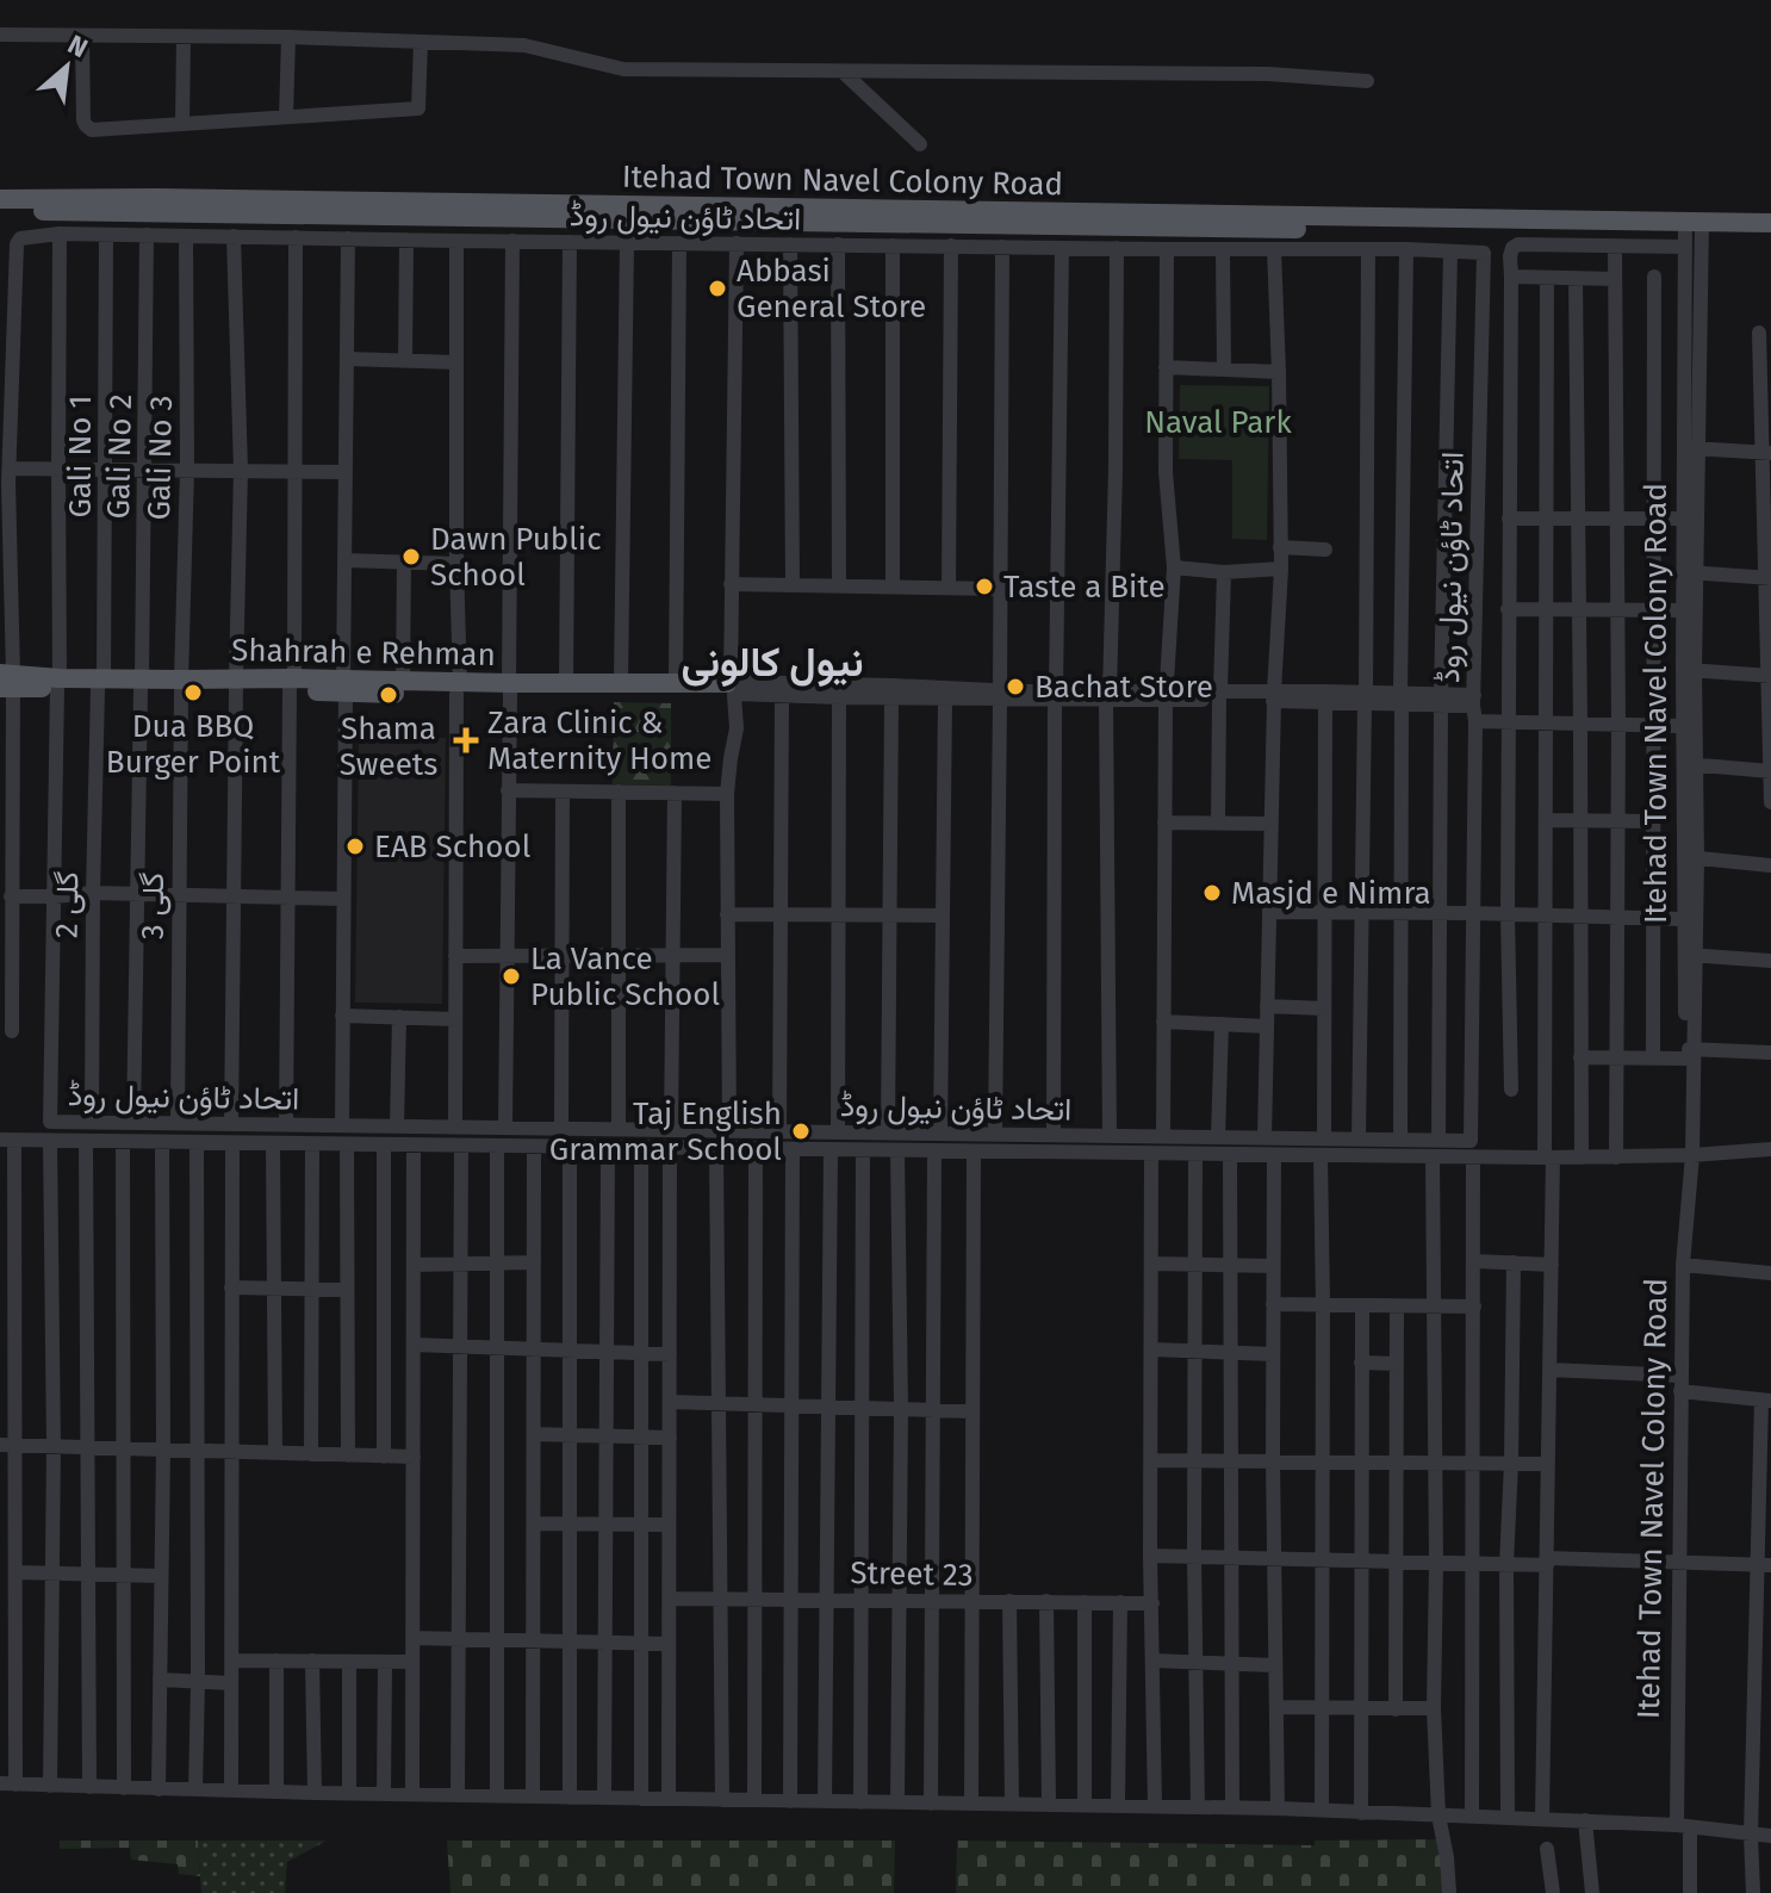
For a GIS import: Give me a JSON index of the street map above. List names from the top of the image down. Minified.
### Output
{"streets":{"main road":["Itehad Town Navel Colony Road","Shahrah e Rehman"],"street":["اتحاد ٹاؤن نیول روڈ","Gali No 1","Gali No 2","Gali No 3","گلی 2","گلی 3","Street 23"]},"crossings":[["اتحاد ٹاؤن نیول روڈ","Gali No 1"],["اتحاد ٹاؤن نیول روڈ","Gali No 2"],["اتحاد ٹاؤن نیول روڈ","Gali No 3"],["اتحاد ٹاؤن نیول روڈ","Shahrah e Rehman"],["اتحاد ٹاؤن نیول روڈ","گلی 2"],["اتحاد ٹاؤن نیول روڈ","گلی 3"],["Gali No 1","Shahrah e Rehman"],["Gali No 1","گلی 2"],["Gali No 2","Shahrah e Rehman"],["Gali No 3","Shahrah e Rehman"],["Gali No 3","گلی 3"],["Shahrah e Rehman","گلی 2"],["Shahrah e Rehman","گلی 3"]],"districts":["نیول کالونی"],"parks":["Naval Park"],"places":{"other":["Abbasi General Store","Dawn Public School","Taste a Bite","Bachat Store","Dua BBQ Burger Point","Shama Sweets","EAB School","Masjd e Nimra","La Vance Public School","Taj English Grammar School"],"health":["Zara Clinic & Maternity Home"]},"north":"top right"}
